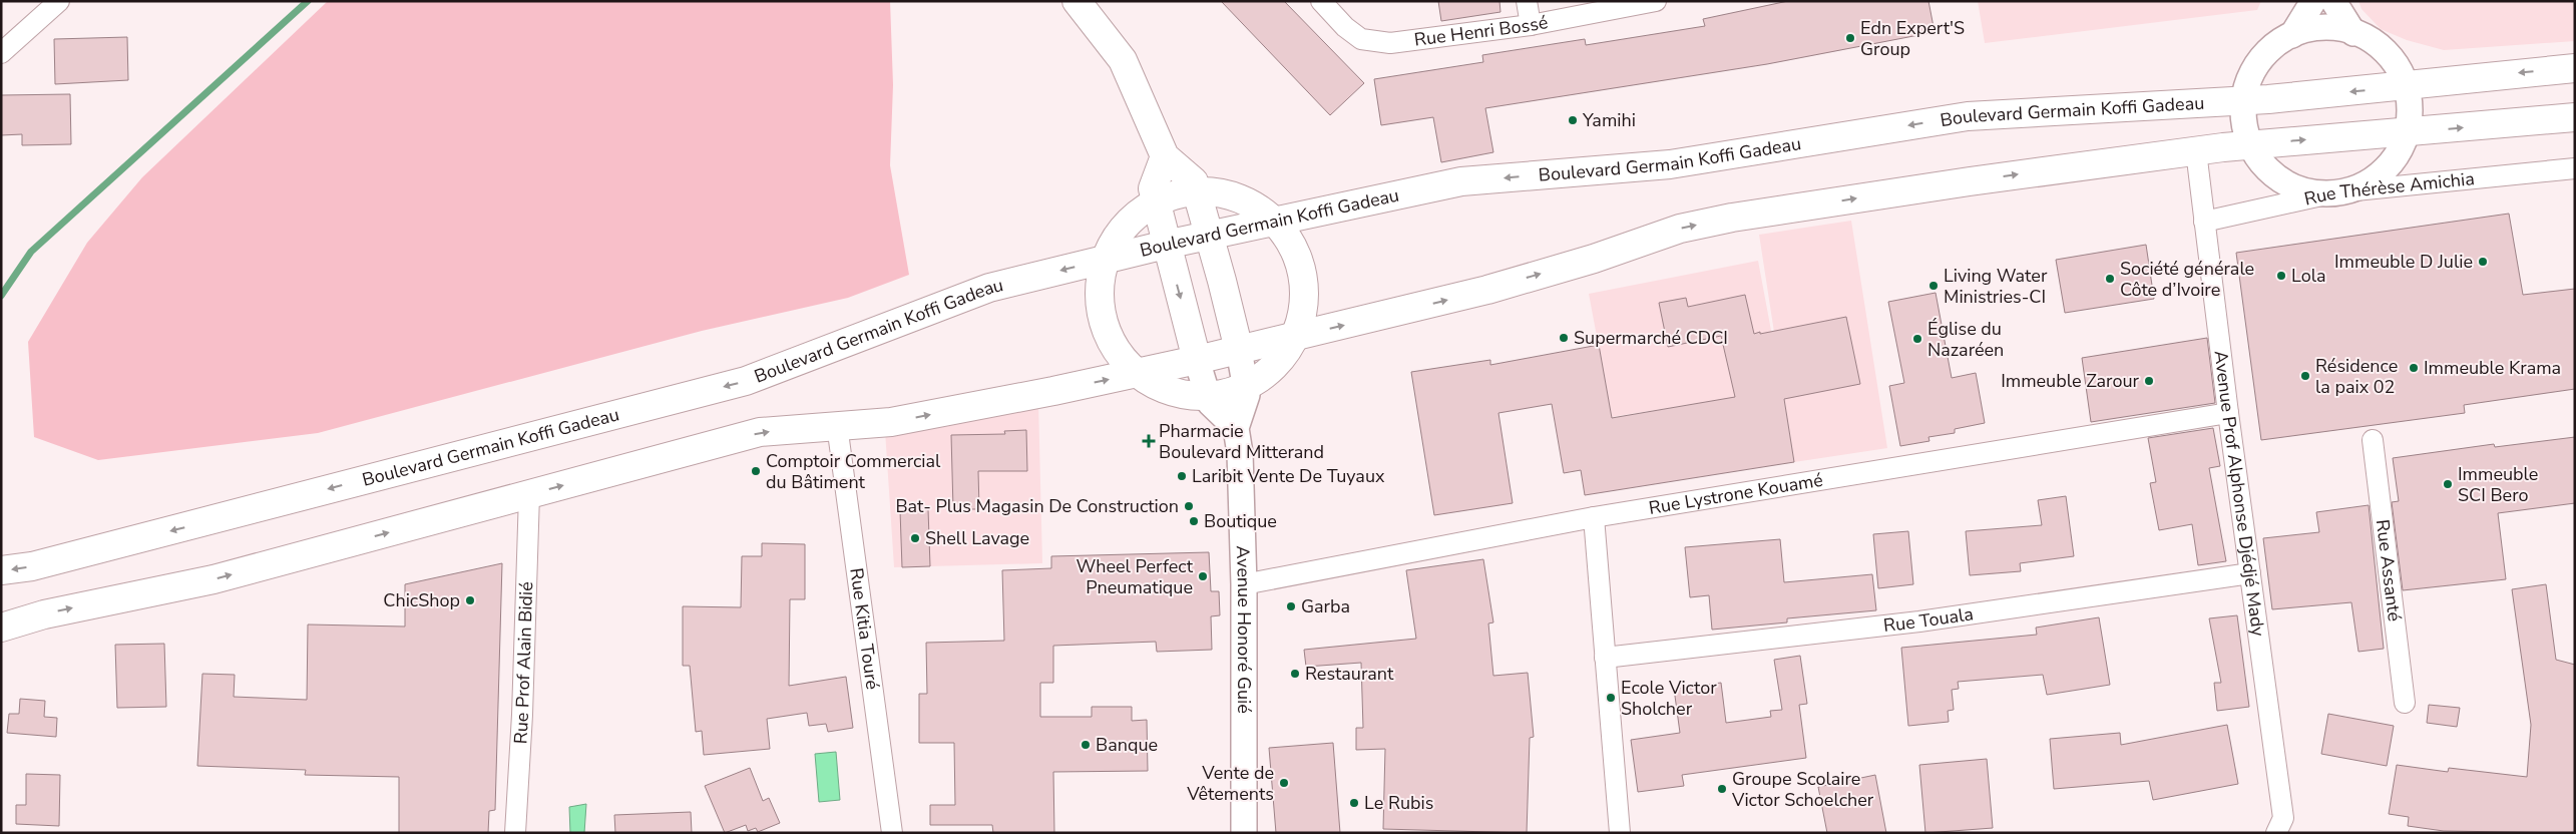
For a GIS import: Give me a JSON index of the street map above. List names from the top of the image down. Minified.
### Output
{"streets":{"main road":["Boulevard Germain Koffi Gadeau"],"street":["Rue Henri Bossé","Rue Thérèse Amichia","Avenue Prof Alphonse Djédjé Mady","Rue Lystrone Kouamé","Rue Assanté","Rue Touala","Rue Kitia Touré","Avenue Honoré Guié","Rue Prof Alain Bidié"]},"crossings":[["Rue Thérèse Amichia","Avenue Prof Alphonse Djédjé Mady"],["Avenue Prof Alphonse Djédjé Mady","Rue Lystrone Kouamé"],["Avenue Prof Alphonse Djédjé Mady","Rue Touala"],["Rue Lystrone Kouamé","Avenue Honoré Guié"]],"places":{"other":["Edn Expert'S Group","Yamihi","Immeuble D Julie","Lola","Société générale Côte d’Ivoire","Living Water Ministries-CI","Supermarché CDCI","Église du Nazaréen","Immeuble Krama","Résidence la paix 02","Immeuble Zarour","Comptoir Commercial du Bâtiment","Laribit Vente De Tuyaux","Immeuble SCI Bero","Bat- Plus Magasin De Construction","Boutique","Shell Lavage","Wheel Perfect Pneumatique","ChicShop","Garba","Restaurant","Ecole Victor Sholcher","Banque","Vente de Vêtements","Groupe Scolaire Victor Schoelcher","Le Rubis"],"health":["Pharmacie Boulevard Mitterand"]}}
